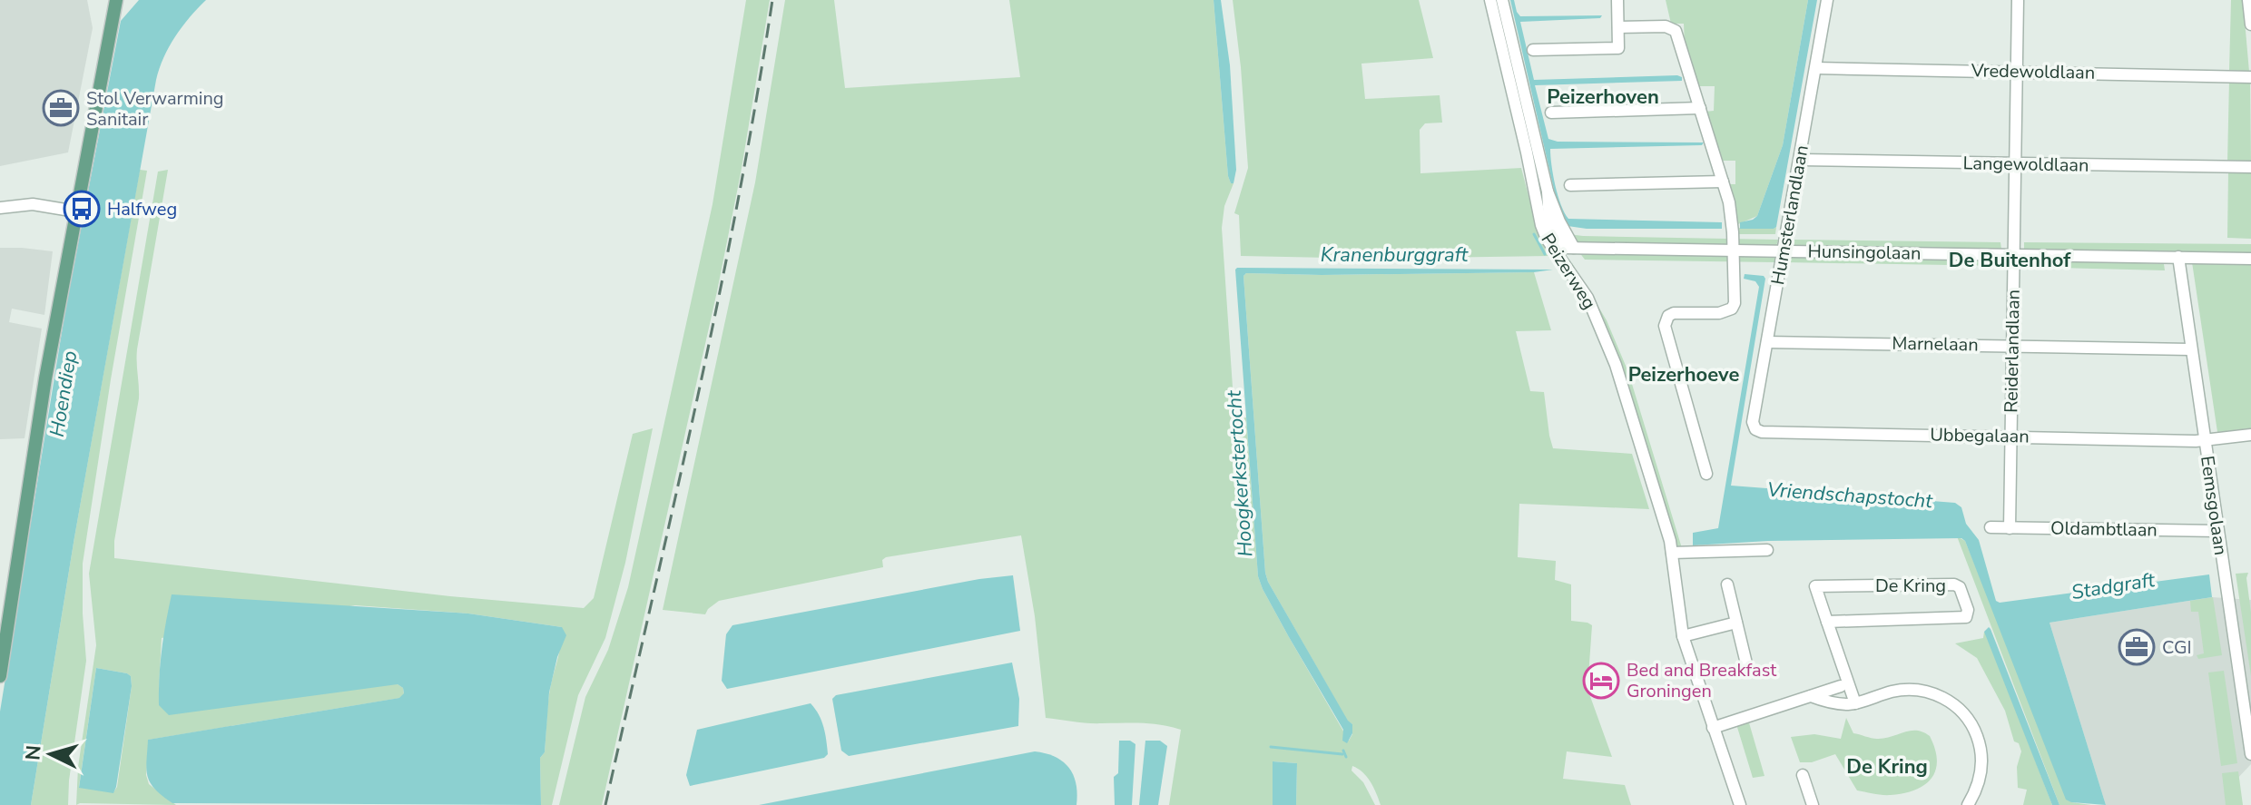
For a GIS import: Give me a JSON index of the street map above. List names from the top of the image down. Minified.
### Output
{"streets":{"street":["Vredewoldlaan","Langewoldlaan","Humsterlandlaan","Hunsingolaan","Peizerweg","Marnelaan","Reiderlandlaan","Ubbegalaan","Eemsgolaan","Oldambtlaan","De Kring"]},"crossings":[["Vredewoldlaan","Humsterlandlaan"],["Vredewoldlaan","Reiderlandlaan"],["Langewoldlaan","Humsterlandlaan"],["Langewoldlaan","Reiderlandlaan"],["Humsterlandlaan","Hunsingolaan"],["Humsterlandlaan","Marnelaan"],["Humsterlandlaan","Ubbegalaan"],["Hunsingolaan","Peizerweg"],["Hunsingolaan","Reiderlandlaan"],["Hunsingolaan","Eemsgolaan"],["Marnelaan","Reiderlandlaan"],["Marnelaan","Eemsgolaan"],["Reiderlandlaan","Ubbegalaan"],["Reiderlandlaan","Oldambtlaan"],["Ubbegalaan","Eemsgolaan"],["Eemsgolaan","Oldambtlaan"]],"districts":["Peizerhoven","De Buitenhof","Peizerhoeve","De Kring"],"water":["Kranenburggraft","Hoendiep","Hoogkerkstertocht","Vriendschapstocht","Stadgraft"],"places":{"office":["Stol Verwarming Sanitair","CGI"],"bus stop":["Halfweg"],"hotel":["Bed and Breakfast Groningen"]},"north":"left"}
